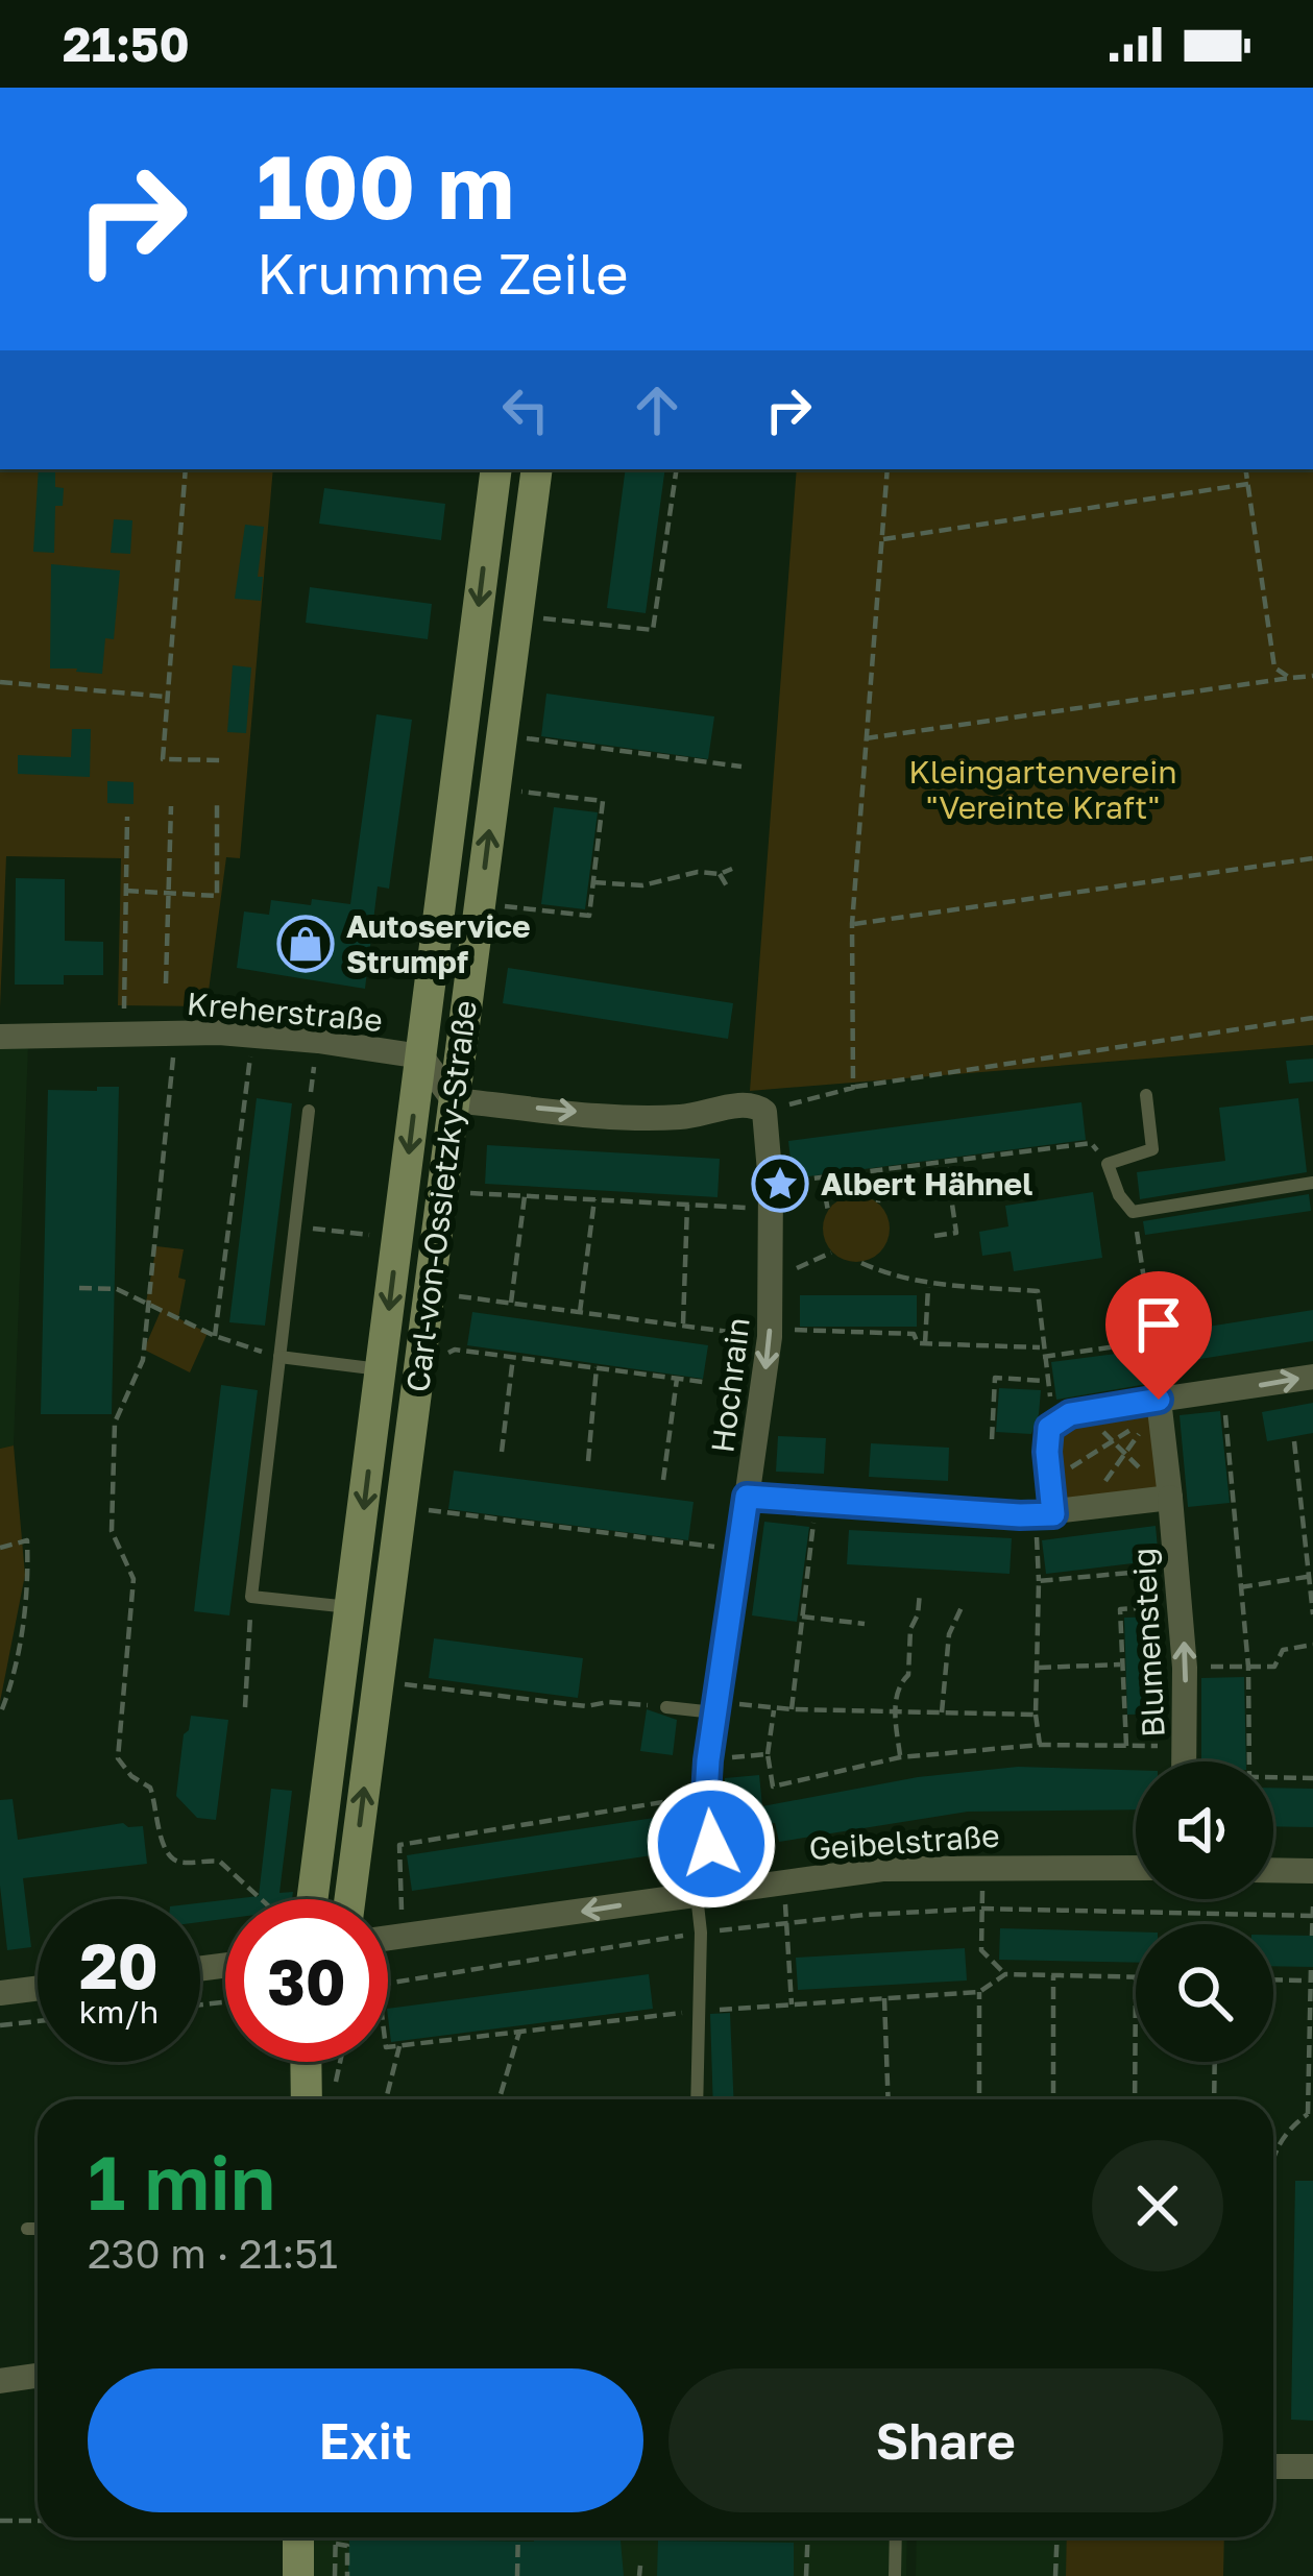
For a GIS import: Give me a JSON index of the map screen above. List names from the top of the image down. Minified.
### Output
{"streets":{"street":["Kreherstraße","Carl-von-Ossietzky-Straße","Hochrain","Blumensteig","Geibelstraße"]},"crossings":[["Kreherstraße","Carl-von-Ossietzky-Straße"],["Hochrain","Geibelstraße"]],"one_way":["Geibelstraße"],"parks":["Kleingartenverein \"Vereinte Kraft\""],"places":{"shop":["Autoservice Strumpf"],"place":["Albert Hähnel"]},"page":{"status":"21:50","turn":["100 m","Krumme Zeile"],"speed":"20 km/h","limit":"30","heading":["1 min","230 m · 21:51"],"buttons":["Exit","Share"]}}
